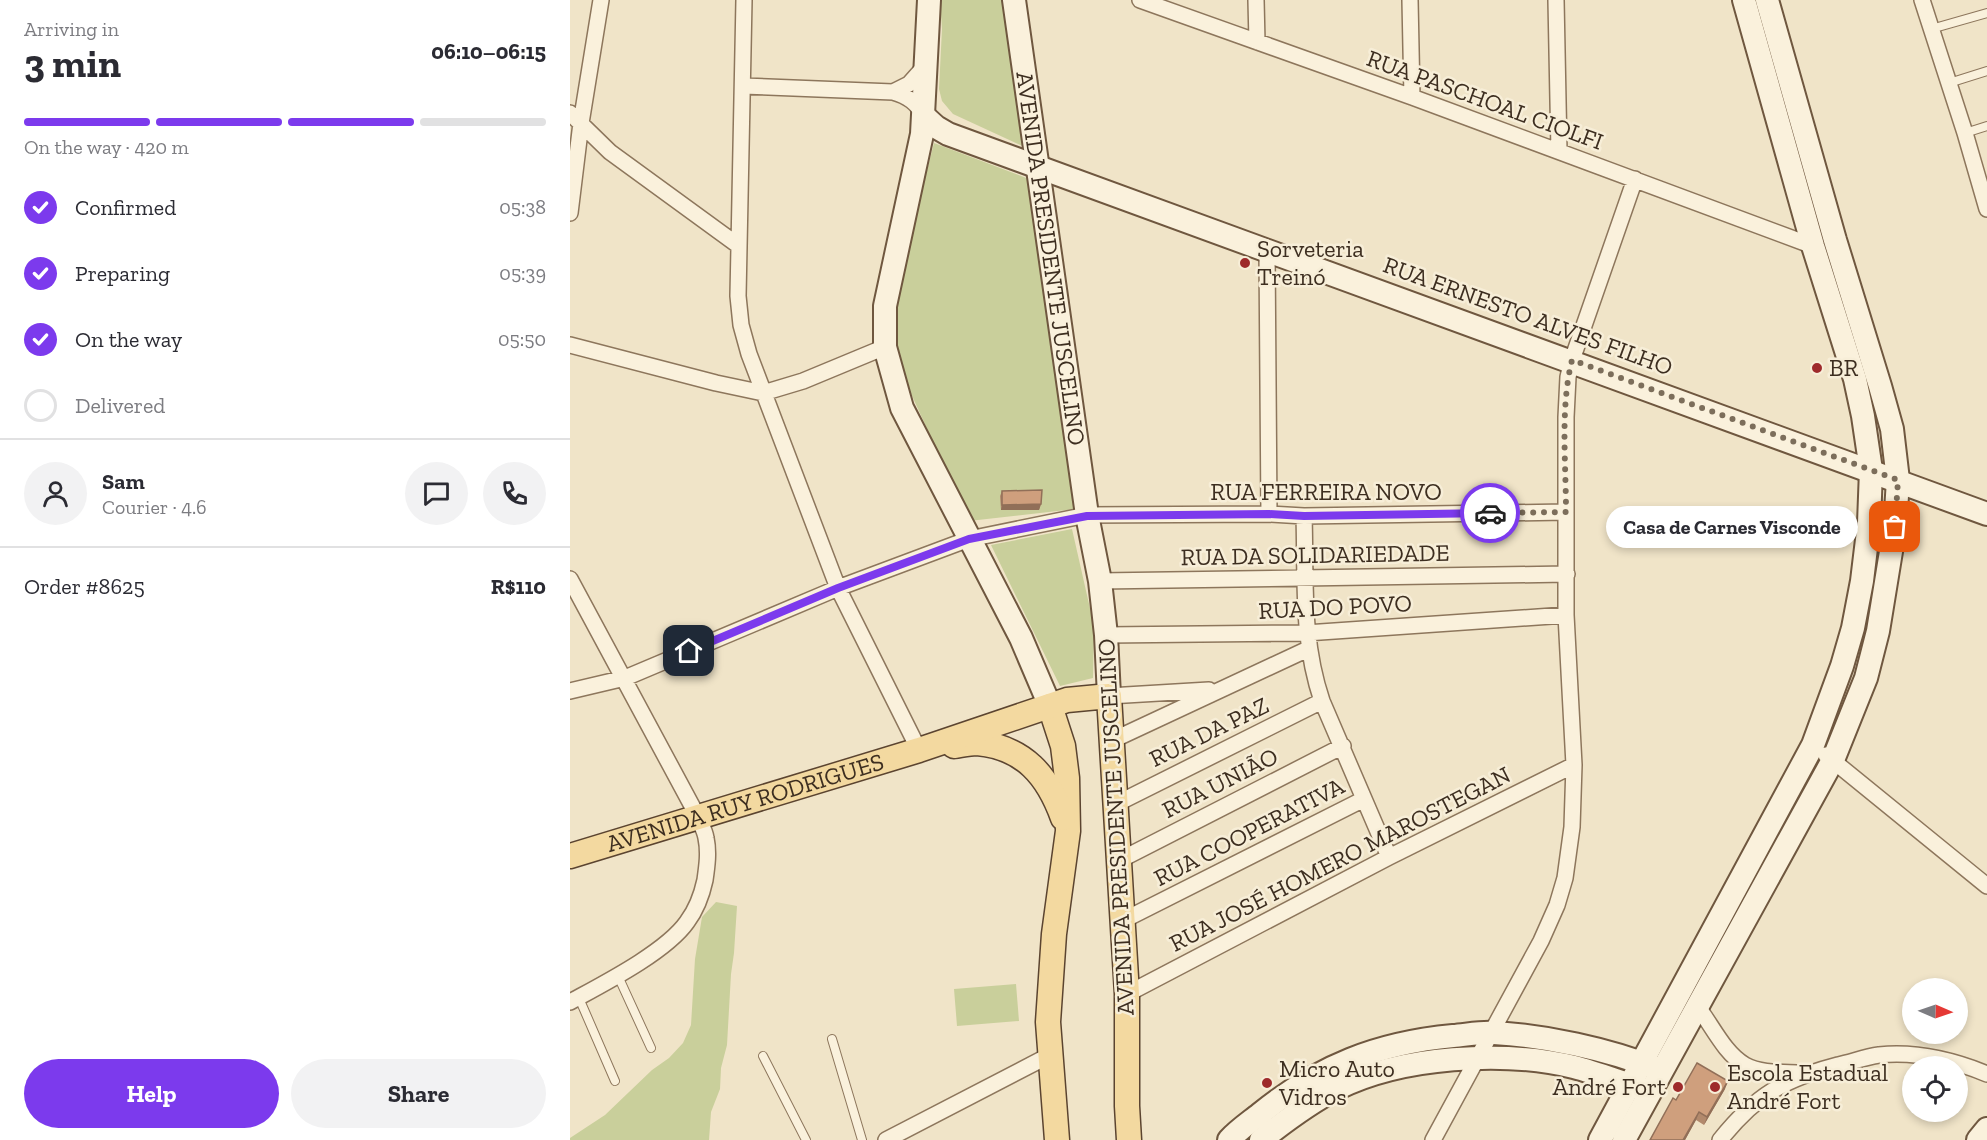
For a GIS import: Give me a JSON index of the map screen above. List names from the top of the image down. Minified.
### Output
{"streets":{"main road":["AVENIDA PRESIDENTE JUSCELINO","RUA ERNESTO ALVES FILHO","AVENIDA RUY RODRIGUES"],"street":["RUA PASCHOAL CIOLFI","RUA FERREIRA NOVO","RUA DA SOLIDARIEDADE","RUA DO POVO","RUA DA PAZ","RUA UNIÃO","RUA COOPERATIVA","RUA JOSÉ HOMERO MAROSTEGAN"]},"crossings":[["AVENIDA PRESIDENTE JUSCELINO","RUA ERNESTO ALVES FILHO"],["AVENIDA PRESIDENTE JUSCELINO","RUA FERREIRA NOVO"],["AVENIDA PRESIDENTE JUSCELINO","RUA DA SOLIDARIEDADE"],["AVENIDA PRESIDENTE JUSCELINO","RUA DO POVO"],["AVENIDA PRESIDENTE JUSCELINO","RUA DA PAZ"],["AVENIDA PRESIDENTE JUSCELINO","RUA UNIÃO"],["AVENIDA PRESIDENTE JUSCELINO","AVENIDA RUY RODRIGUES"],["AVENIDA PRESIDENTE JUSCELINO","RUA COOPERATIVA"],["AVENIDA PRESIDENTE JUSCELINO","RUA JOSÉ HOMERO MAROSTEGAN"]],"places":["Sorveteria Treinó","BR","Casa de Carnes Visconde","Micro Auto Vidros","André Fort","Escola Estadual André Fort"],"north":"right","page":{"heading":["3 min","Arriving in","06:10–06:15"],"panel":["Sam","Courier · 4.6","Order #8625","R$110"],"bar":"On the way · 420 m","list":[["Confirmed","05:38"],["Preparing","05:39"],["On the way","05:50"],"Delivered"],"bubble":"Casa de Carnes Visconde","buttons":["Help","Share"]}}
